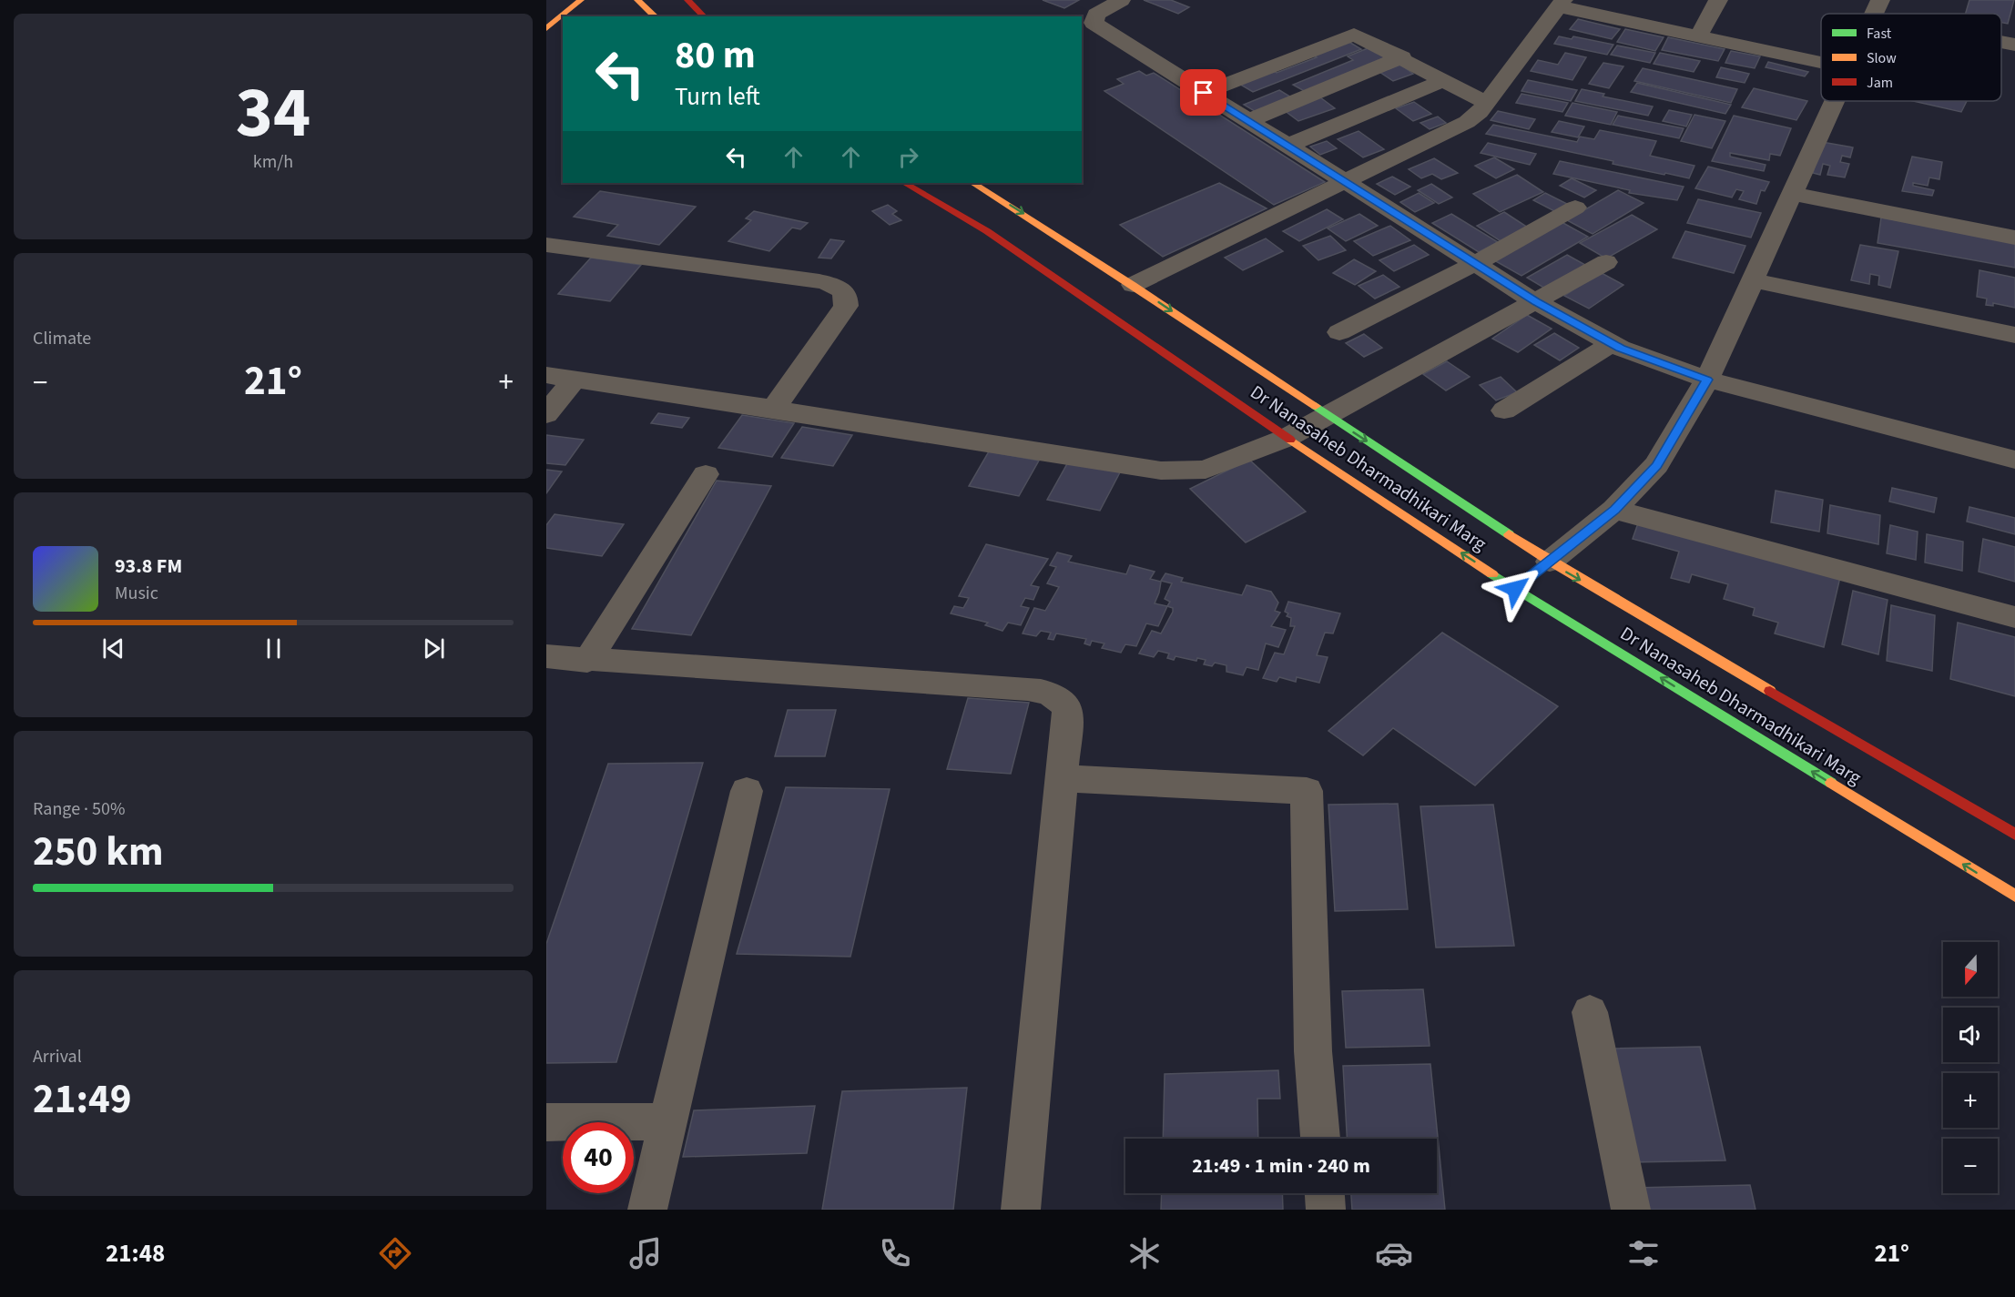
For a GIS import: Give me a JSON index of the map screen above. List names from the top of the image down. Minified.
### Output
{"streets":{"main road":["Dr Nanasaheb Dharmadhikari Marg"]},"legend":["Fast","Slow","Jam"],"north":"bottom","page":{"tile":[["34","km/h"],"Climate",["Range · 50%","250 km"],["Arrival","21:49"]],"turn":["80 m","Turn left"],"heat":["−","21°","+"],"song":["93.8 FM","Music"],"map_buttons":["+","−"],"limit":"40","trip":"21:49 · 1 min · 240 m","tabs":["21:48","21°"]}}
